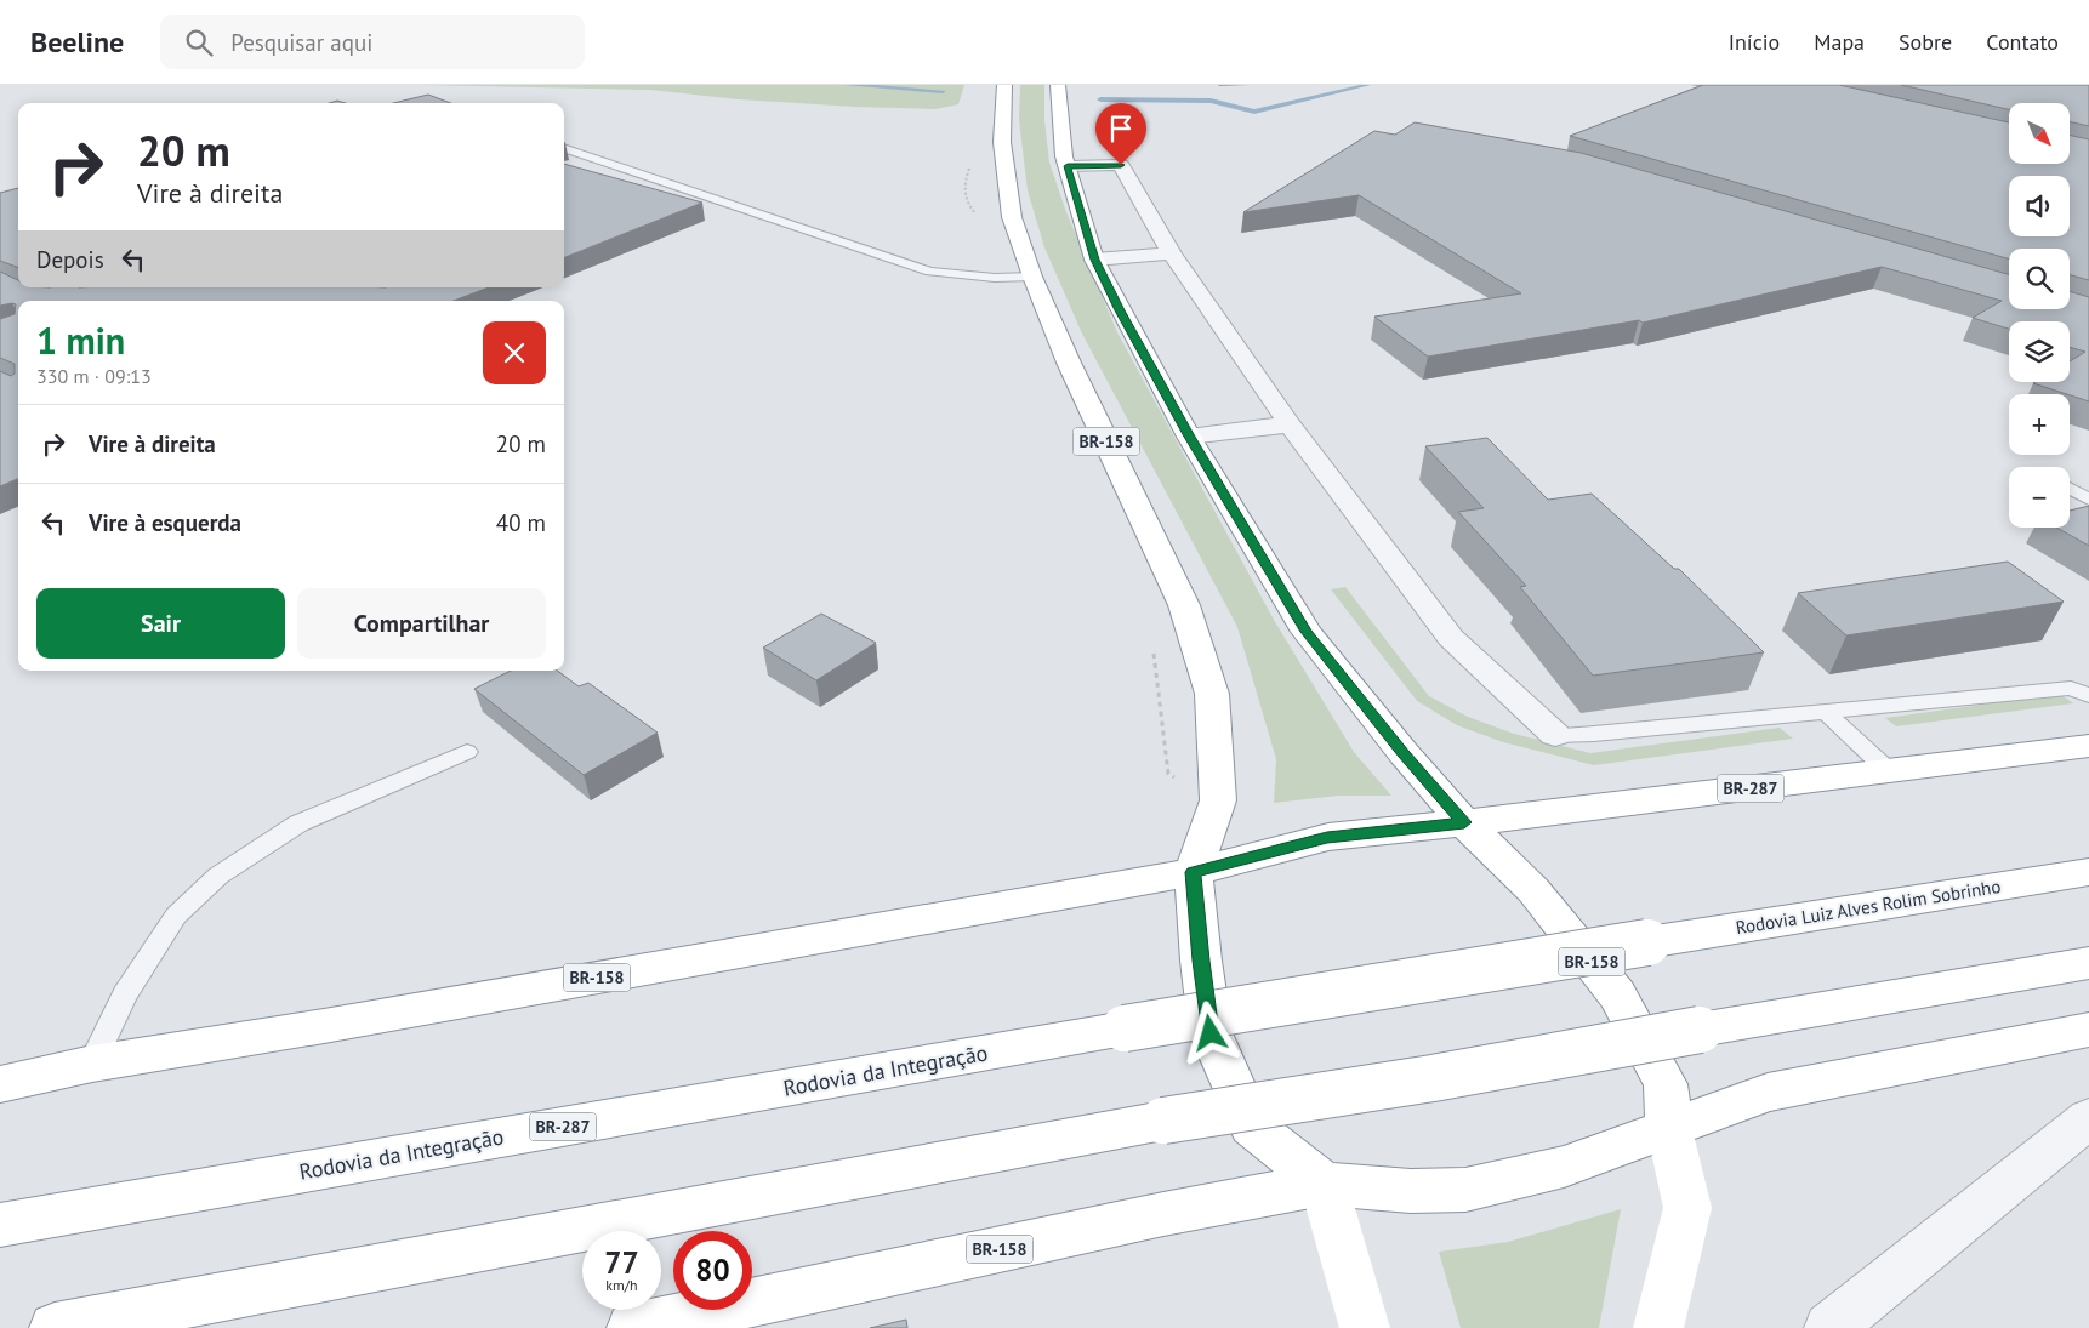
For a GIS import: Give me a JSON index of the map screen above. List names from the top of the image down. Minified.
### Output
{"streets":{"main road":["BR-158","BR-287","Rodovia Luiz Alves Rolim Sobrinho","Rodovia da Integração"]},"crossings":[["BR-158","BR-287"],["Rodovia Luiz Alves Rolim Sobrinho","Rodovia da Integração"]],"north":"bottom right","page":{"header":"Beeline","search":"Pesquisar aqui","nav":["Início","Mapa","Sobre","Contato"],"map_buttons":["+","−"],"turn":["20 m","Vire à direita"],"then":"Depois","heading":["1 min","330 m · 09:13"],"list":[{"name":"Vire à direita","value":"20 m"},{"name":"Vire à esquerda","value":"40 m"}],"buttons":["Sair","Compartilhar"],"speed":"77 km/h","limit":"80"}}
